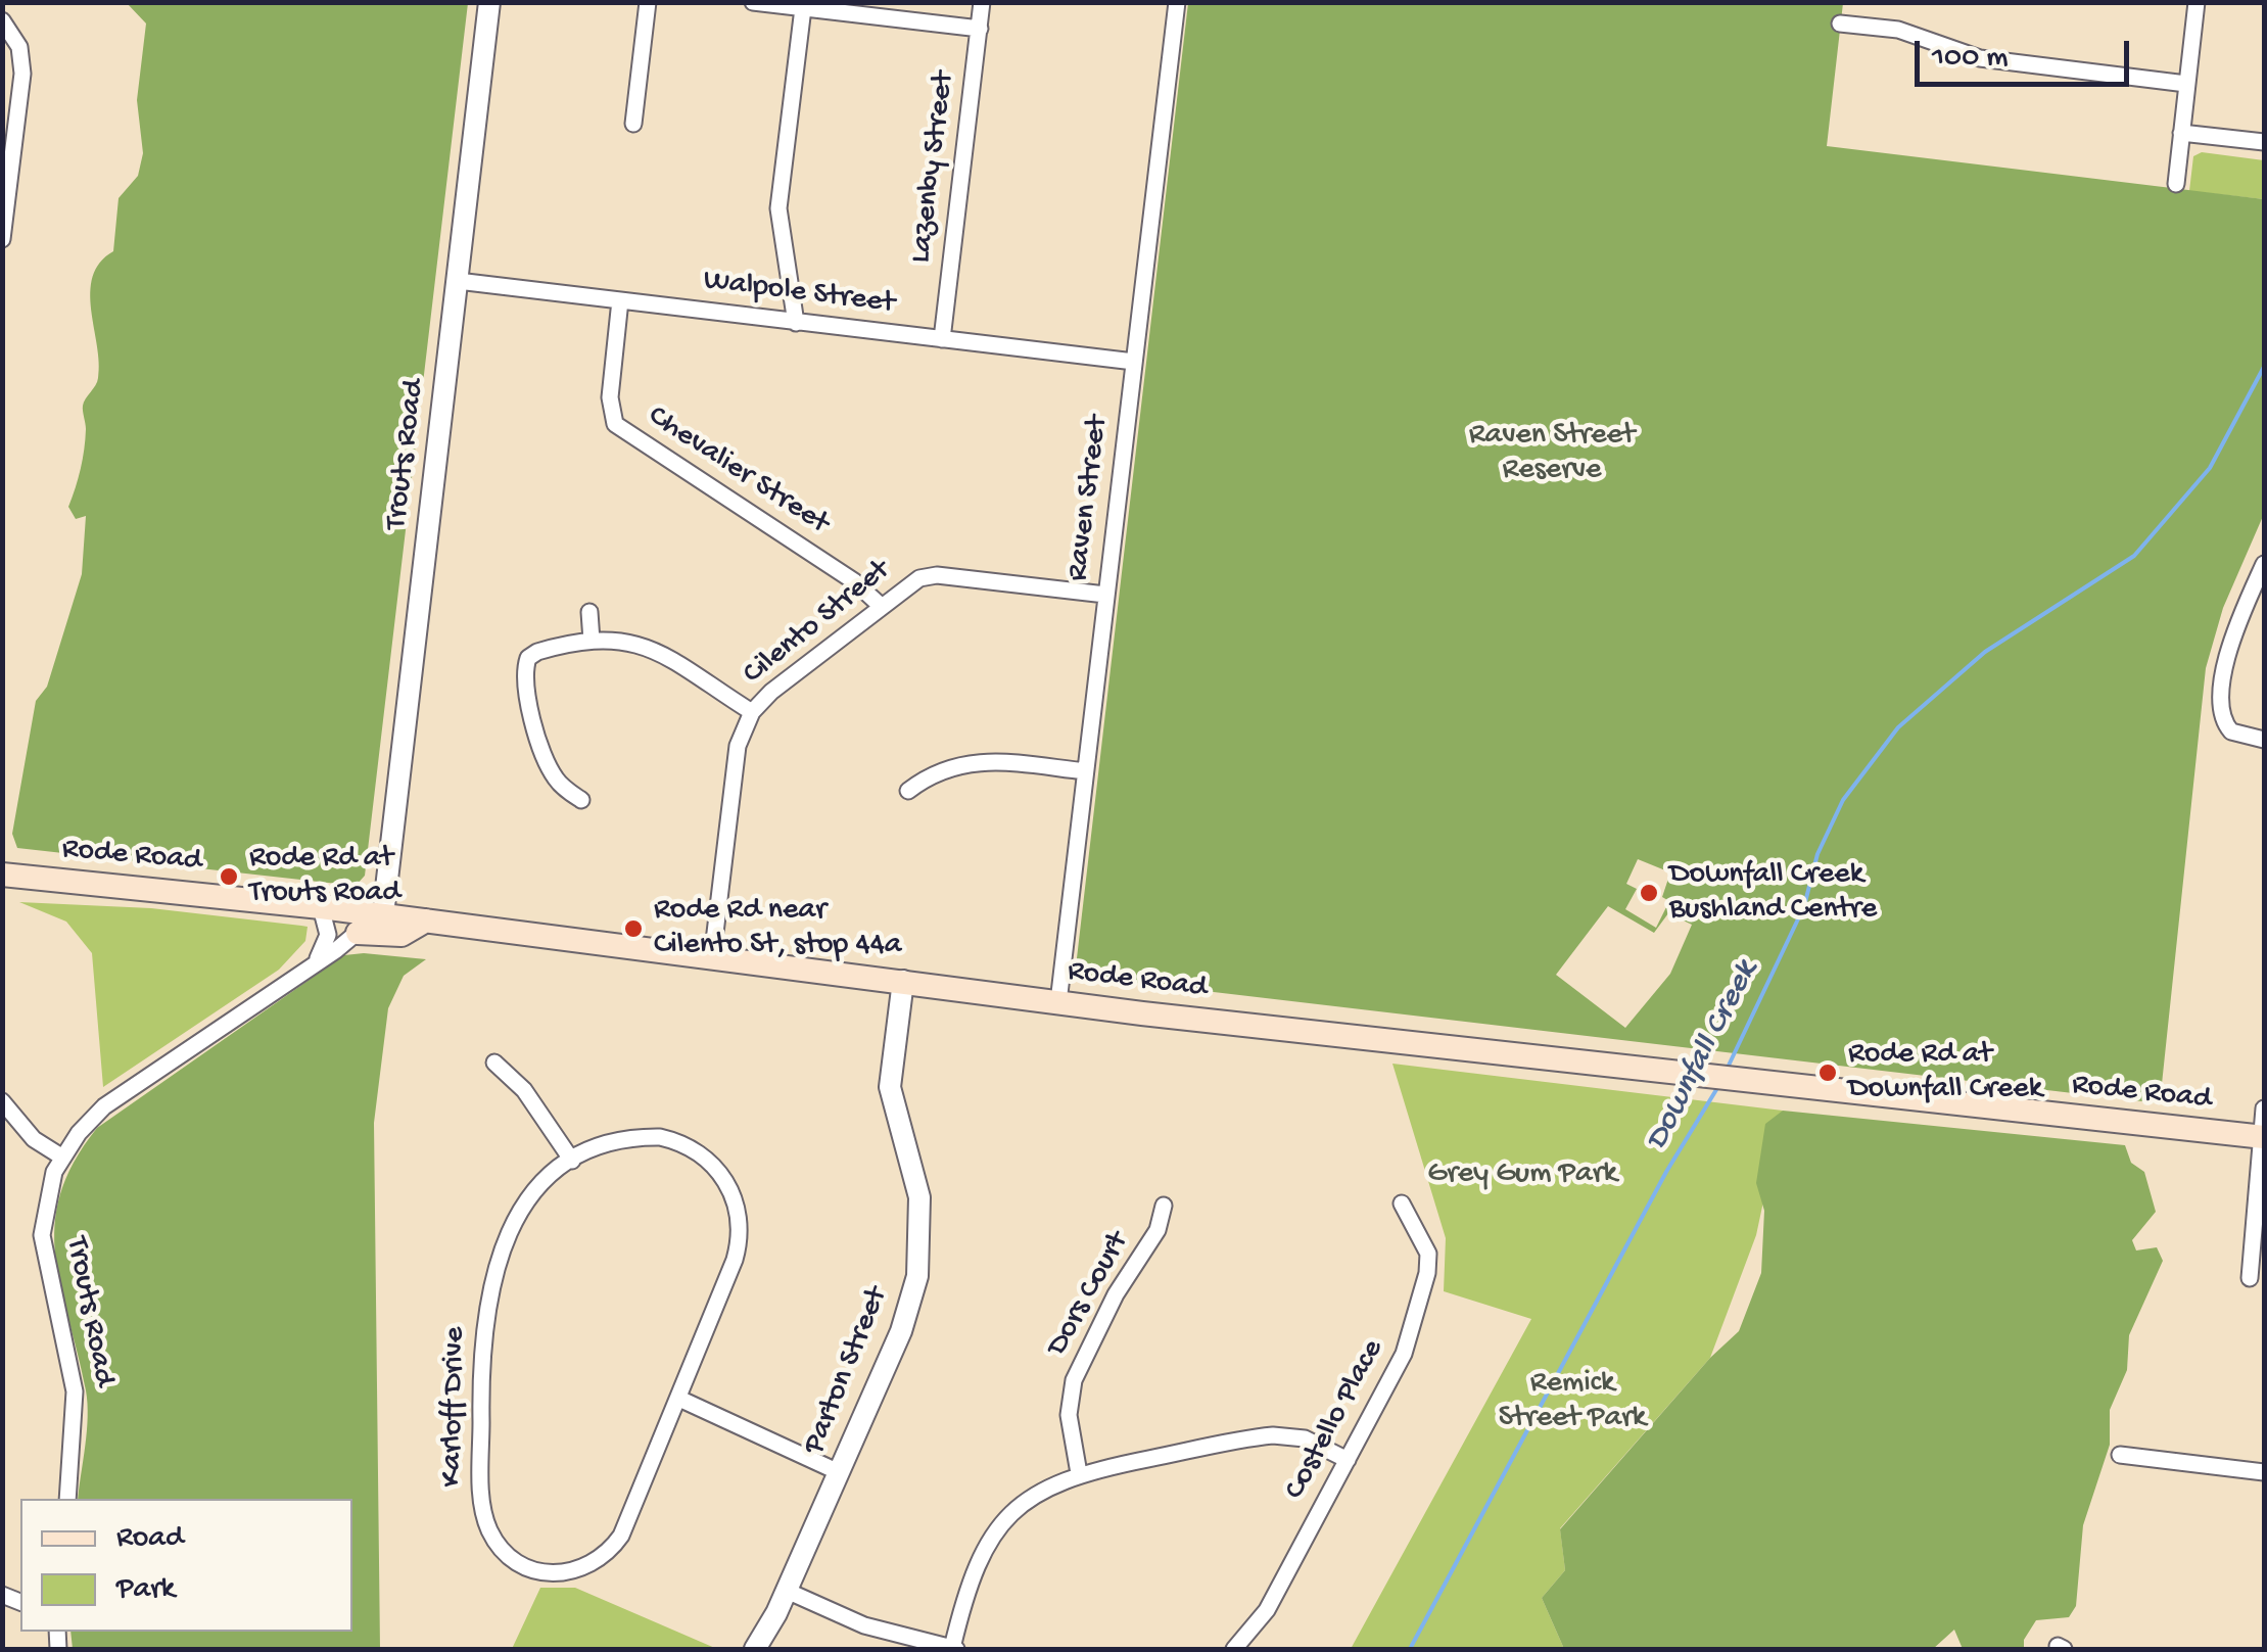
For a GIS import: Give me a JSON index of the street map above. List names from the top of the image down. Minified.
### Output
{"streets":{"main road":["Rode Road"],"street":["Lazenby Street","Walpole Street","Trouts Road","Chevalier Street","Raven Street","Cilento Street","Dors Court","Parton Street","Karloff Drive","Costello Place"]},"crossings":[["Lazenby Street","Walpole Street"],["Walpole Street","Trouts Road"],["Walpole Street","Chevalier Street"],["Walpole Street","Raven Street"],["Trouts Road","Rode Road"],["Chevalier Street","Cilento Street"],["Raven Street","Cilento Street"],["Raven Street","Rode Road"],["Cilento Street","Rode Road"],["Rode Road","Parton Street"]],"water":["Downfall Creek"],"parks":["Raven Street Reserve","Grey Gum Park","Remick Street Park"],"places":["Rode Rd at Trouts Road","Downfall Creek Bushland Centre","Rode Rd near Cilento St, stop 44a","Rode Rd at Downfall Creek"],"legend":["Road","Park"],"scale_bar":"100 m"}
